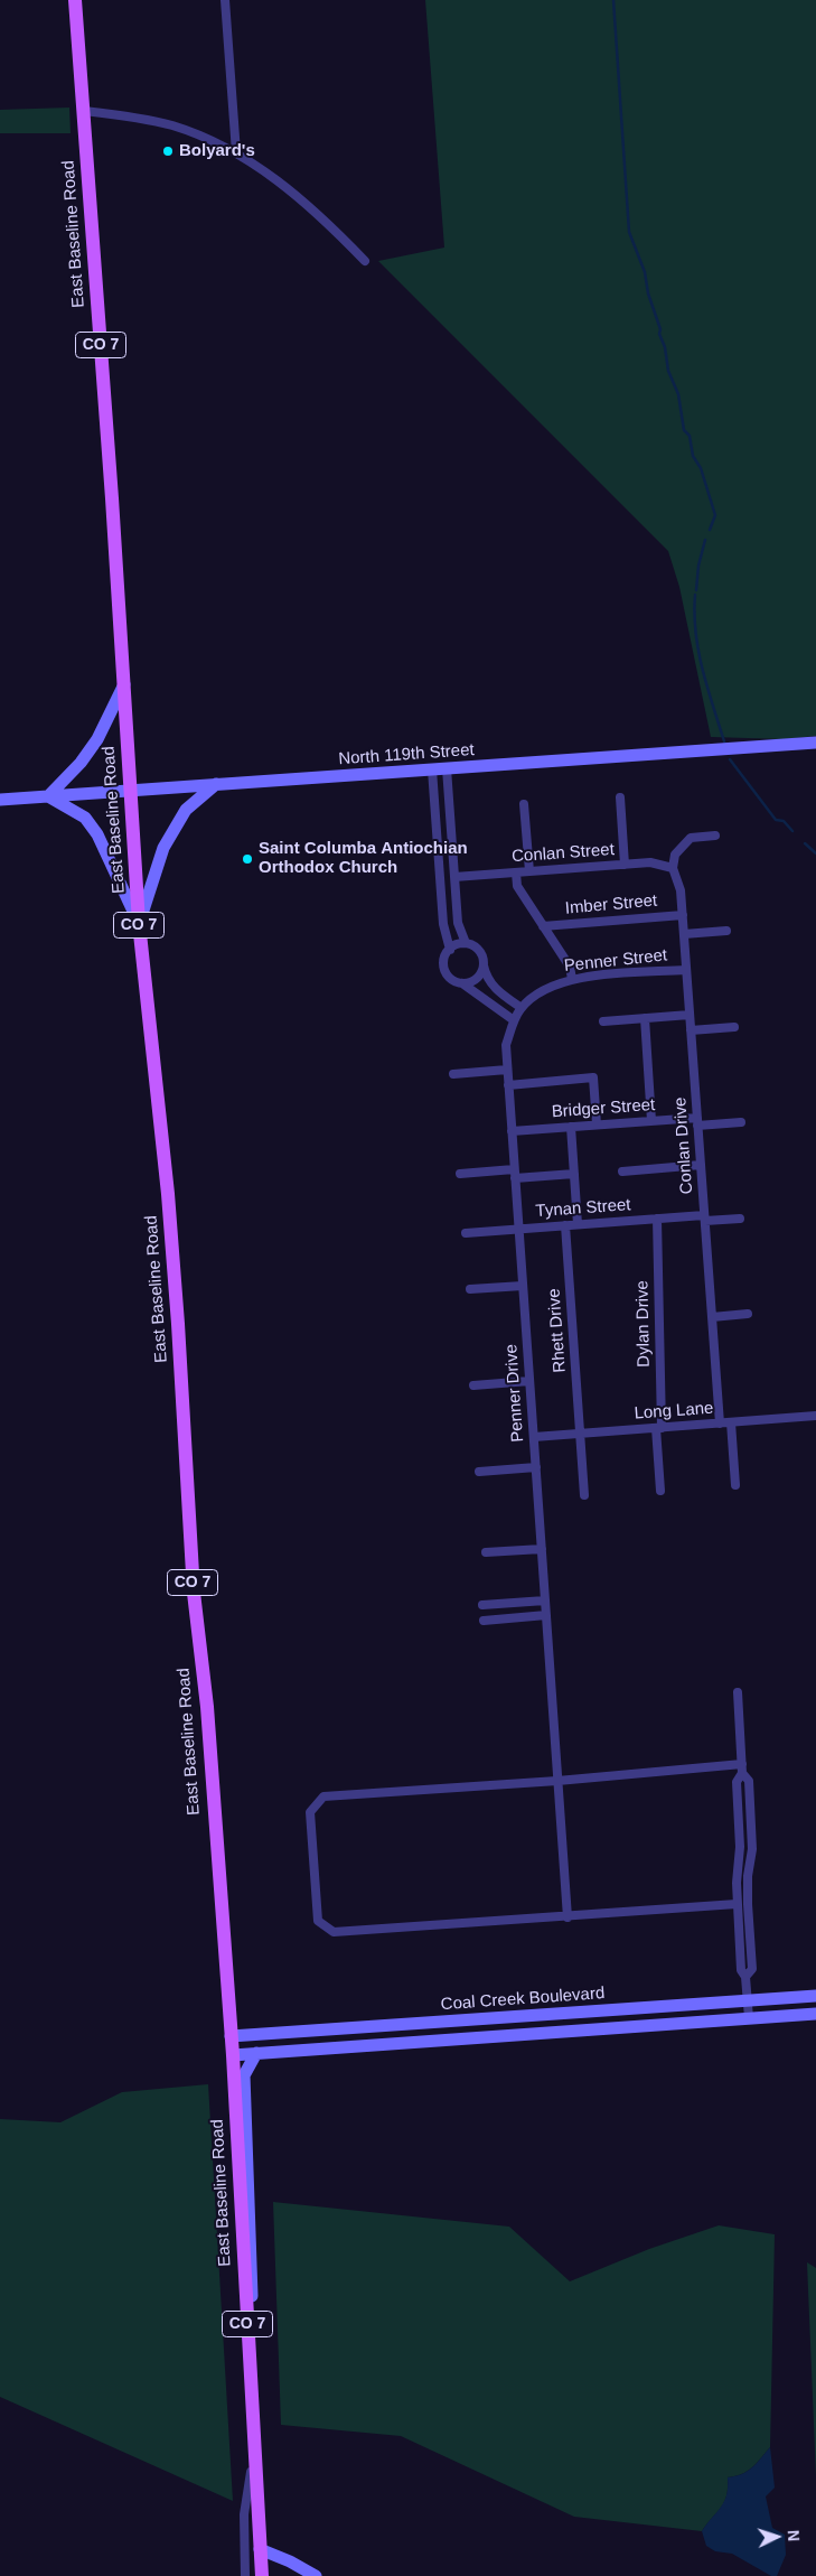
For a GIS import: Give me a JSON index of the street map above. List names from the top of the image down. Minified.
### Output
{"streets":{"main road":["East Baseline Road","CO 7","North 119th Street","Coal Creek Boulevard"],"street":["Conlan Street","Imber Street","Penner Street","Bridger Street","Conlan Drive","Tynan Street","Dylan Drive","Rhett Drive","Penner Drive","Long Lane"]},"crossings":[["East Baseline Road","North 119th Street"],["East Baseline Road","Coal Creek Boulevard"],["Conlan Street","Conlan Drive"],["Imber Street","Conlan Drive"],["Penner Street","Conlan Drive"],["Penner Street","Penner Drive"],["Bridger Street","Conlan Drive"],["Bridger Street","Penner Drive"],["Conlan Drive","Tynan Street"],["Conlan Drive","Long Lane"],["Tynan Street","Dylan Drive"],["Tynan Street","Rhett Drive"],["Tynan Street","Penner Drive"],["Dylan Drive","Long Lane"],["Rhett Drive","Long Lane"],["Penner Drive","Long Lane"]],"places":["Bolyard's","Saint Columba Antiochian Orthodox Church"],"north":"right"}
